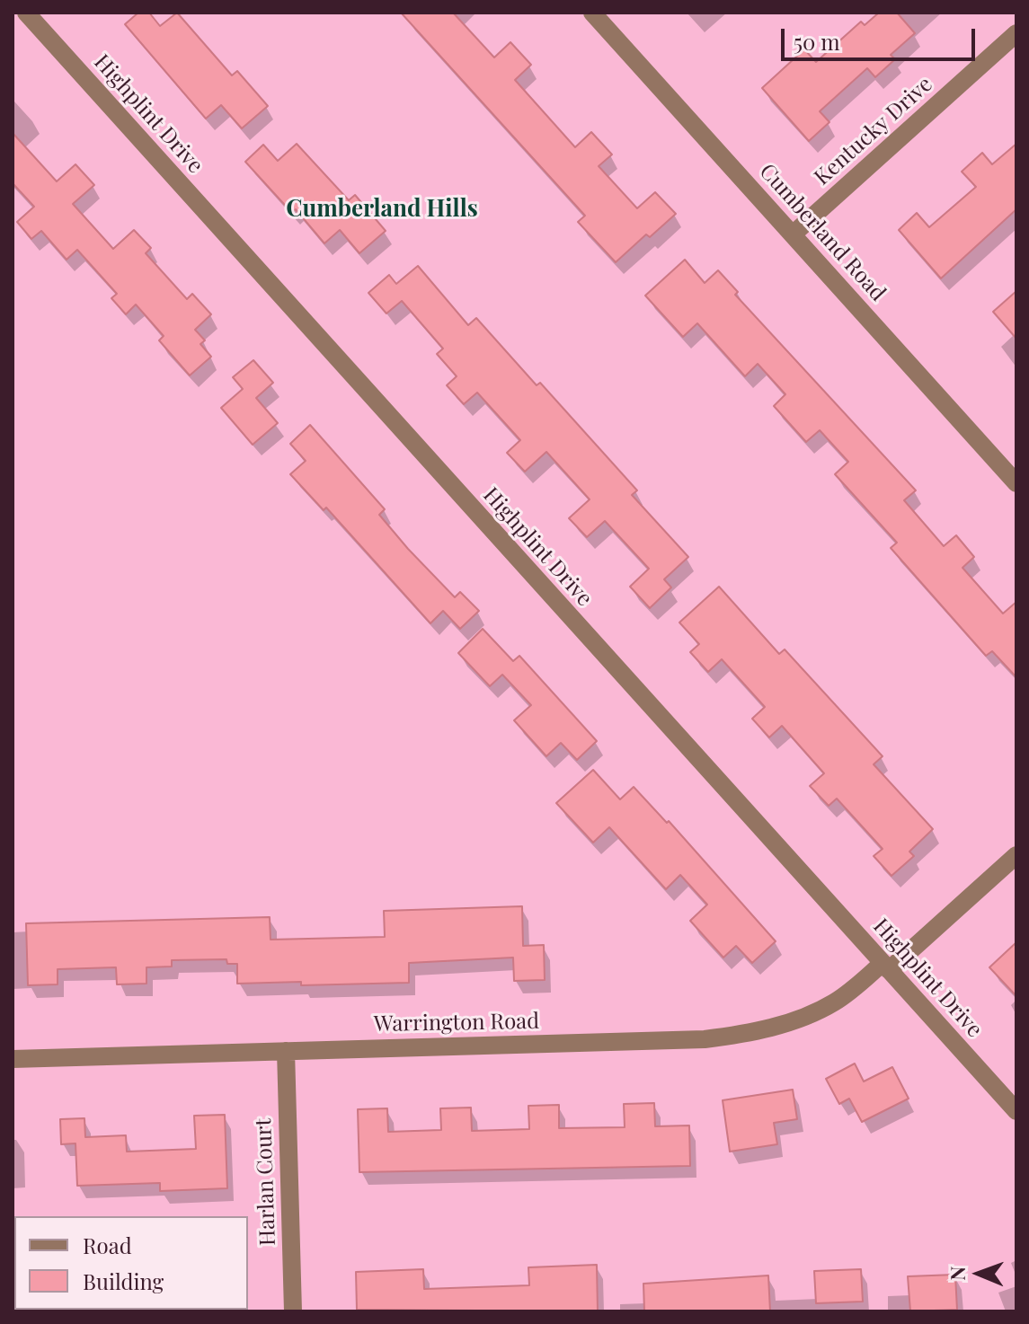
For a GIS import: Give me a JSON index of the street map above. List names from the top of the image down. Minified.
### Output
{"streets":{"street":["Highplint Drive","Kentucky Drive","Cumberland Road","Warrington Road","Harlan Court"]},"crossings":[["Highplint Drive","Warrington Road"],["Kentucky Drive","Cumberland Road"],["Warrington Road","Harlan Court"]],"districts":["Cumberland Hills"],"legend":["Road","Building"],"scale_bar":"50 m","north":"left"}
